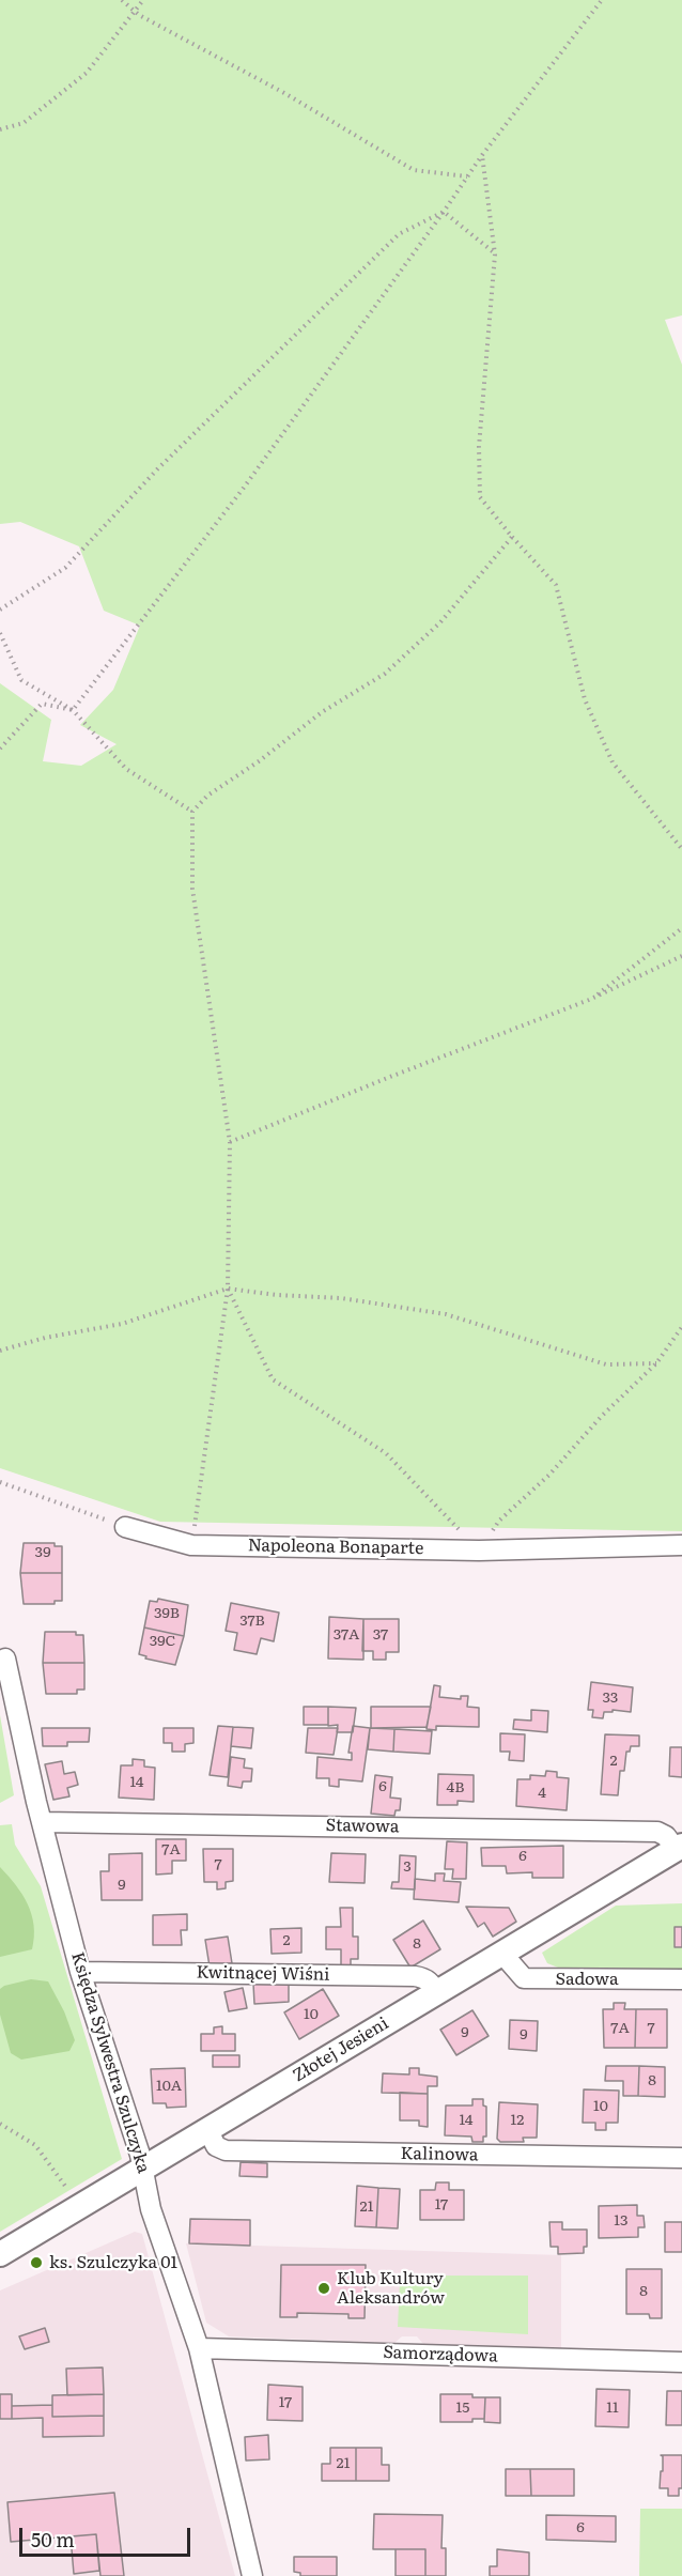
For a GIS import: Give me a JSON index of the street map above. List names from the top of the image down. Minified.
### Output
{"streets":{"street":["Napoleona Bonaparte","Stawowa","Kwitnącej Wiśni","Sadowa","Złotej Jesieni","Księdza Sylwestra Szulczyka","Kalinowa","Samorządowa"]},"crossings":[["Stawowa","Złotej Jesieni"],["Stawowa","Księdza Sylwestra Szulczyka"],["Kwitnącej Wiśni","Złotej Jesieni"],["Kwitnącej Wiśni","Księdza Sylwestra Szulczyka"],["Sadowa","Złotej Jesieni"],["Złotej Jesieni","Księdza Sylwestra Szulczyka"],["Złotej Jesieni","Kalinowa"],["Księdza Sylwestra Szulczyka","Samorządowa"]],"places":["ks. Szulczyka 01","Klub Kultury Aleksandrów"],"house_numbers":["39","39B","37B","37A","37","39C","33","2","14","6","4B","4","7A","6","7","3","9","2","8","10","7A","7","9","9","8","10A","10","14","12","17","21","13","8","17","15","11","21","6"],"scale_bar":"50 m"}
